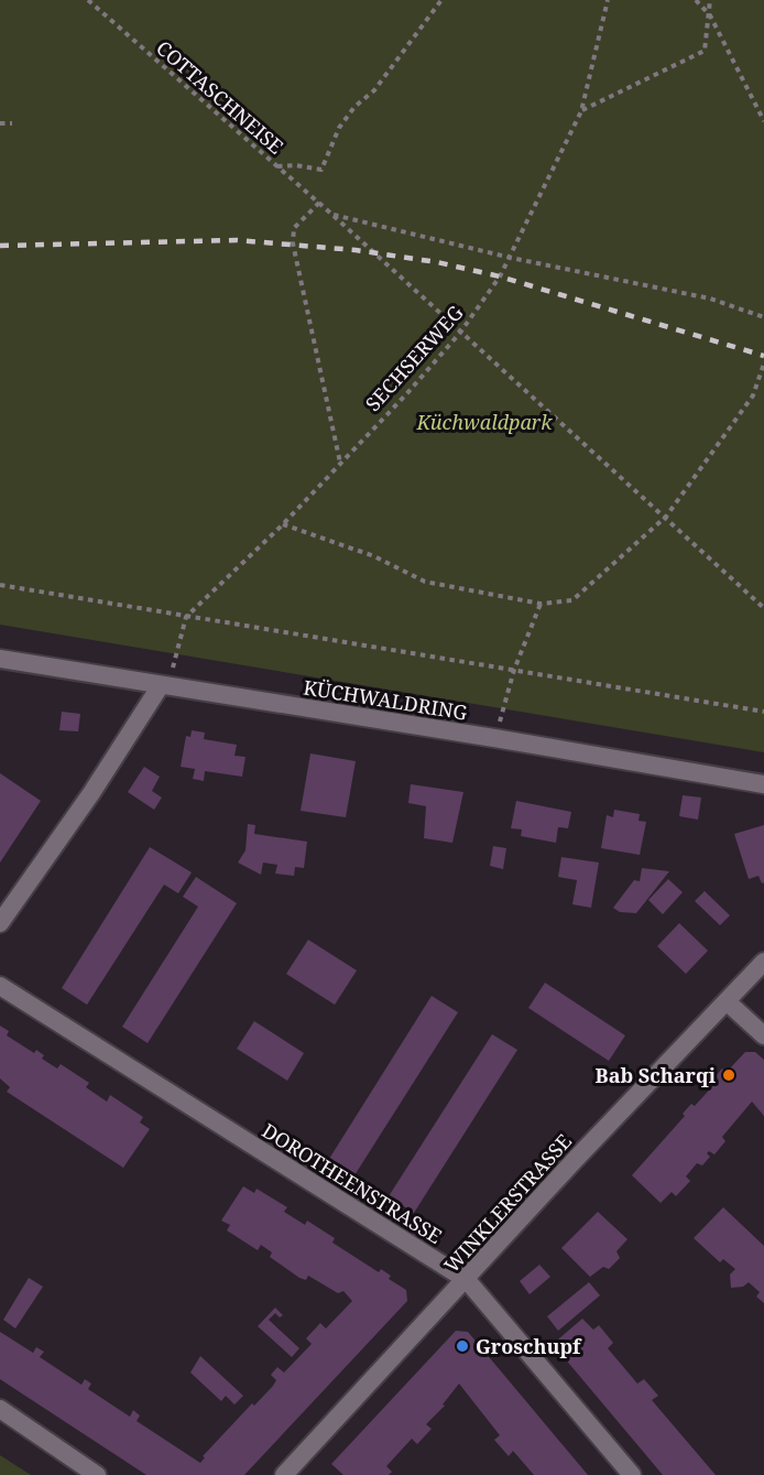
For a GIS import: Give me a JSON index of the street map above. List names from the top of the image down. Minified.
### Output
{"streets":{"street":["KÜCHWALDRING","DOROTHEENSTRASSE","WINKLERSTRASSE"],"path":["COTTASCHNEISE","SECHSERWEG"]},"crossings":[["COTTASCHNEISE","SECHSERWEG"],["DOROTHEENSTRASSE","WINKLERSTRASSE"]],"parks":["Küchwaldpark"],"places":["Bab Scharqi","Groschupf"]}
